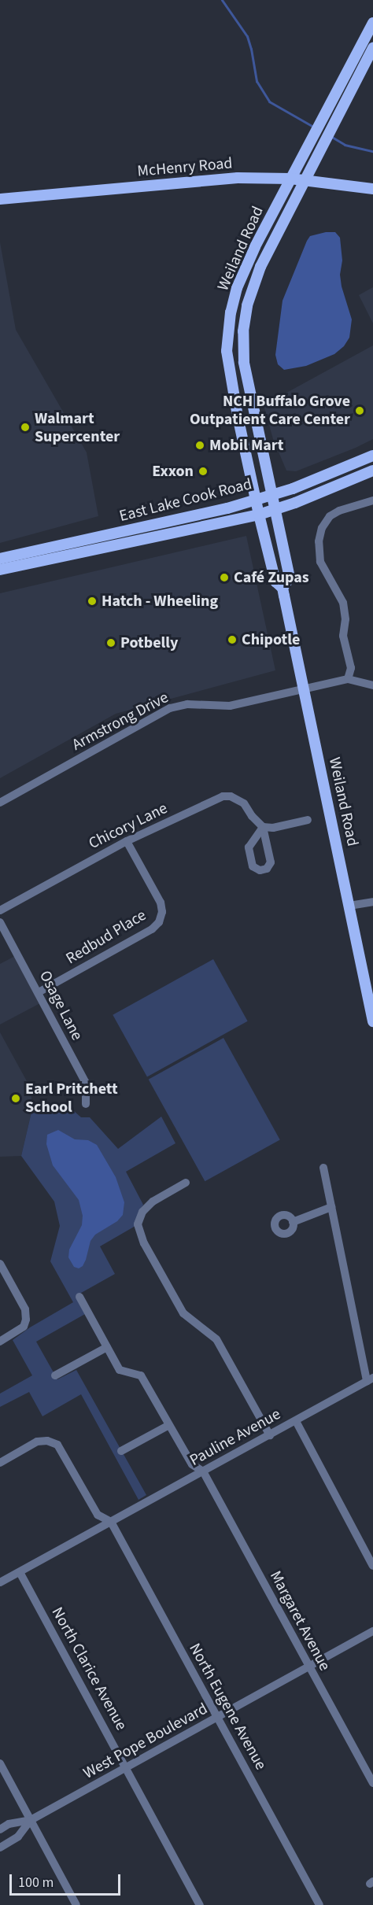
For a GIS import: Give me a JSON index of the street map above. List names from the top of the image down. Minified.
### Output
{"streets":{"main road":["McHenry Road","Weiland Road","East Lake Cook Road"],"street":["Armstrong Drive","Chicory Lane","Redbud Place","Osage Lane","Pauline Avenue","Margaret Avenue","North Clarice Avenue","North Eugene Avenue","West Pope Boulevard"]},"crossings":[["McHenry Road","Weiland Road"],["Weiland Road","East Lake Cook Road"],["Weiland Road","Armstrong Drive"],["Chicory Lane","Redbud Place"],["Redbud Place","Osage Lane"],["Pauline Avenue","Margaret Avenue"],["Pauline Avenue","North Clarice Avenue"],["Pauline Avenue","North Eugene Avenue"],["Margaret Avenue","West Pope Boulevard"],["North Clarice Avenue","West Pope Boulevard"],["North Eugene Avenue","West Pope Boulevard"]],"places":["NCH Buffalo Grove Outpatient Care Center","Walmart Supercenter","Mobil Mart","Exxon","Café Zupas","Hatch - Wheeling","Chipotle","Potbelly","Earl Pritchett School"],"scale_bar":"100 m"}
